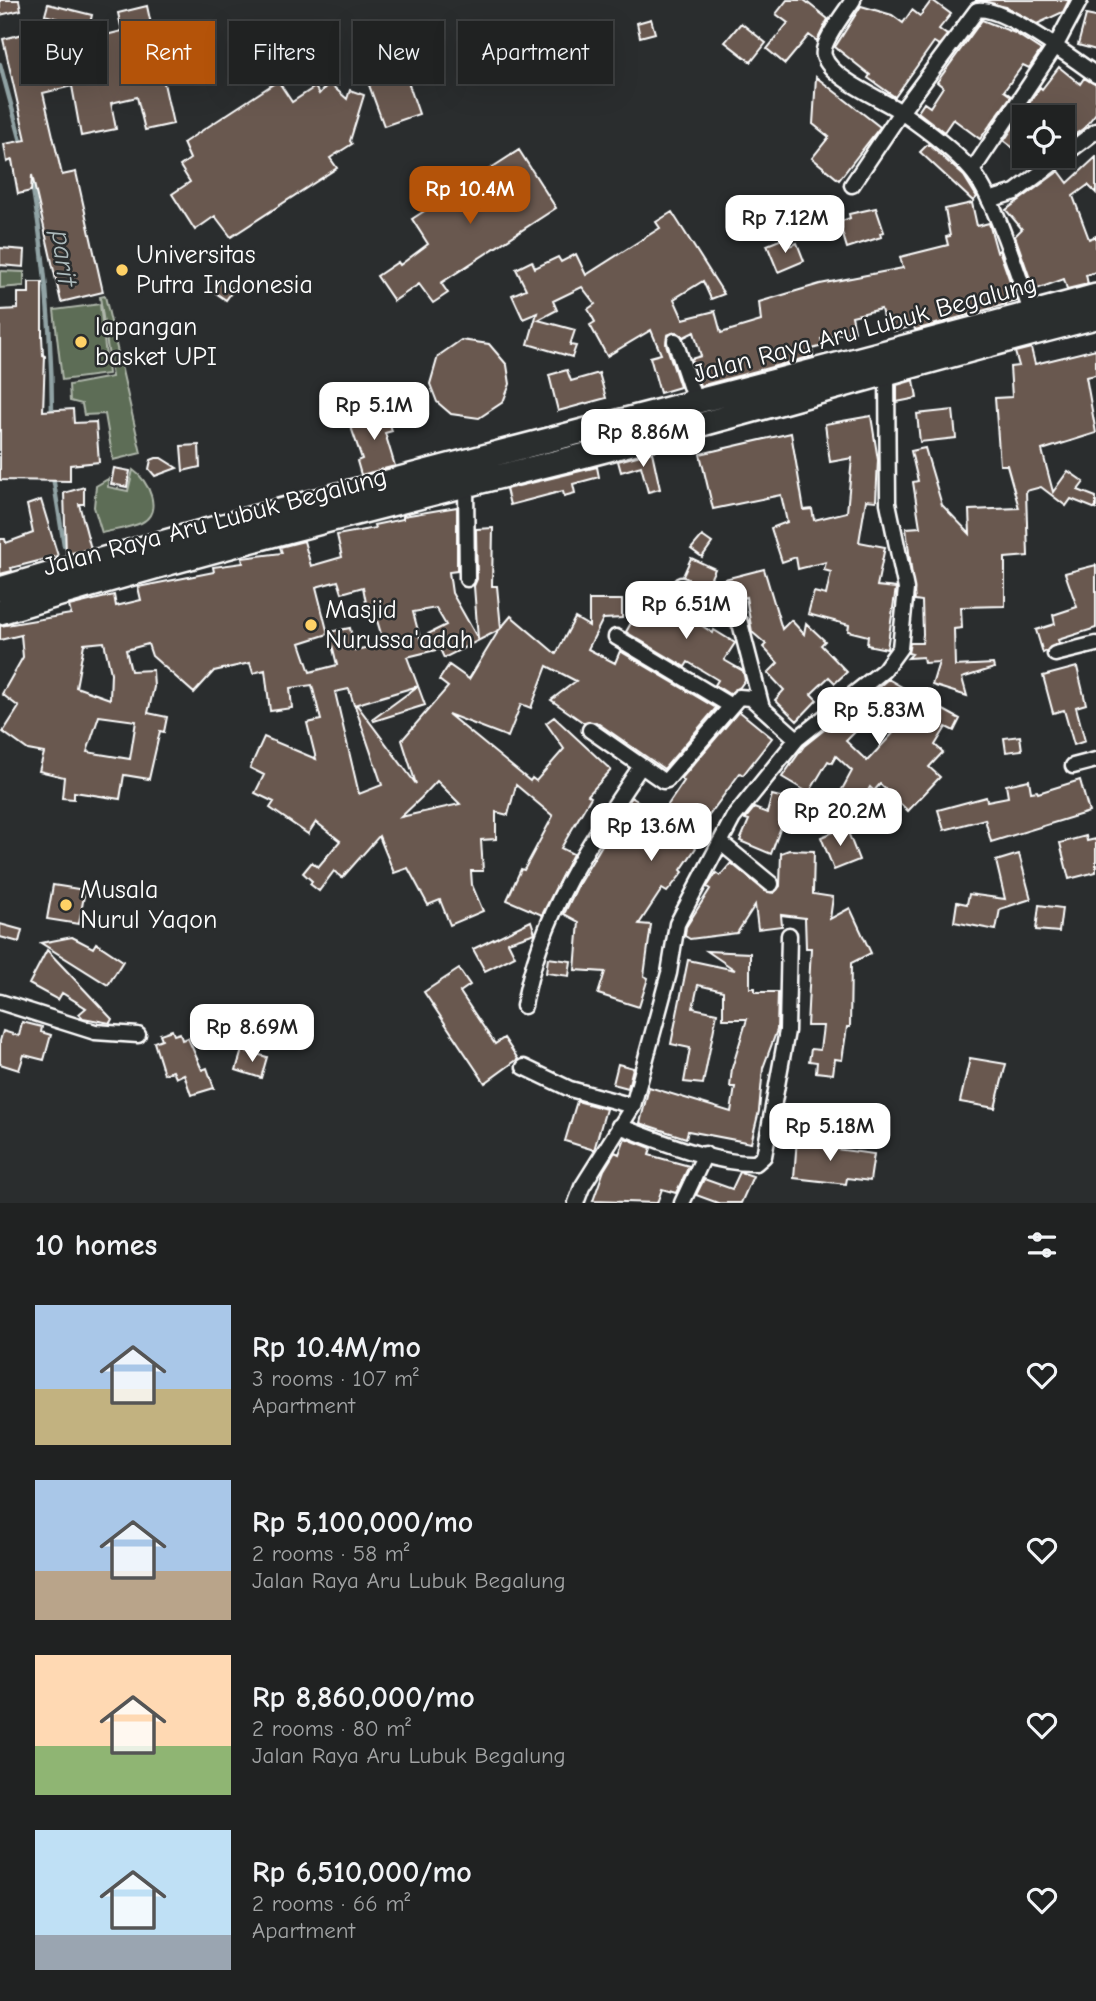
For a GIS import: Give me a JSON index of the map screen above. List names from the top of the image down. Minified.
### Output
{"streets":{"main road":["Jalan Raya Aru Lubuk Begalung"]},"water":["parit"],"places":["Universitas Putra Indonesia","lapangan basket UPI","Masjid Nurussa'adah","Musala Nurul Yaqon"],"page":{"chip":["Buy","Rent","Filters","New","Apartment"],"price":["Rp 10.4M","Rp 7.12M","Rp 5.1M","Rp 8.86M","Rp 6.51M","Rp 5.83M","Rp 20.2M","Rp 13.6M","Rp 8.69M","Rp 5.18M"],"heading":"10 homes","list":[{"name":"Rp 10.4M/mo","note":"3 rooms · 107 m² · Apartment"},{"name":"Rp 5,100,000/mo","note":"2 rooms · 58 m² · Jalan Raya Aru Lubuk Begalung"},{"name":"Rp 8,860,000/mo","note":"2 rooms · 80 m² · Jalan Raya Aru Lubuk Begalung"},{"name":"Rp 6,510,000/mo","note":"2 rooms · 66 m² · Apartment"}]}}
